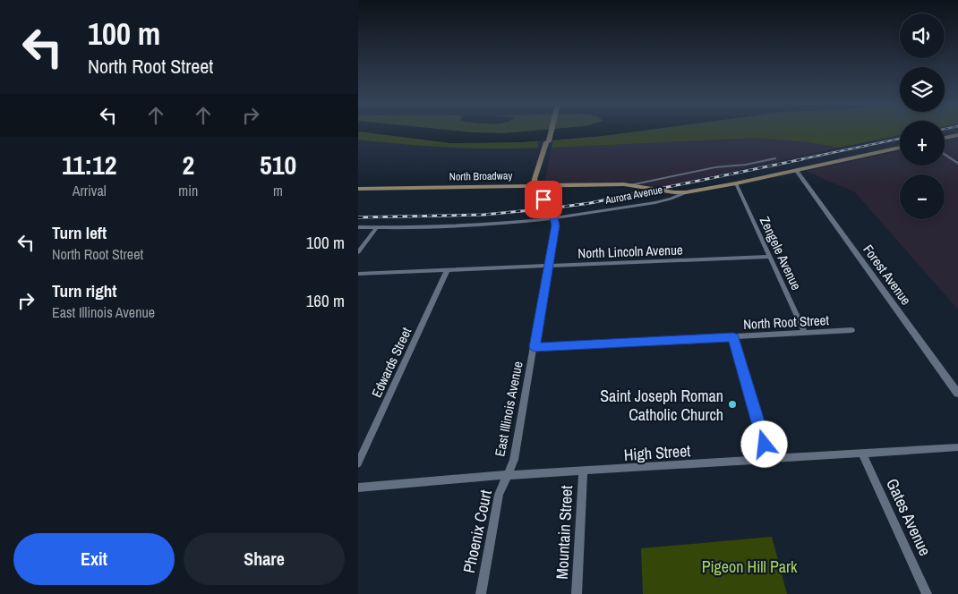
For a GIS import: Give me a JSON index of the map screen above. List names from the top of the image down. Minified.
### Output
{"streets":{"main road":["North Broadway","Aurora Avenue"],"street":["North Lincoln Avenue","Zengele Avenue","Forest Avenue","North Root Street","Edwards Street","East Illinois Avenue","High Street","Gates Avenue","Phoenix Court","Mountain Street"]},"crossings":[["North Broadway","Aurora Avenue"],["Aurora Avenue","Zengele Avenue"],["Aurora Avenue","Forest Avenue"],["Aurora Avenue","East Illinois Avenue"],["North Lincoln Avenue","Zengele Avenue"],["North Lincoln Avenue","Edwards Street"],["North Lincoln Avenue","East Illinois Avenue"],["Zengele Avenue","North Root Street"],["North Root Street","East Illinois Avenue"],["East Illinois Avenue","High Street"],["East Illinois Avenue","Phoenix Court"],["High Street","Gates Avenue"],["High Street","Phoenix Court"],["High Street","Mountain Street"]],"parks":["Pigeon Hill Park"],"places":["Saint Joseph Roman Catholic Church"],"page":{"turn":["100 m","North Root Street"],"map_buttons":["+","−"],"eta":["11:12","Arrival","2","min","510","m"],"list":[{"name":"Turn left","note":"North Root Street","value":"100 m"},{"name":"Turn right","note":"East Illinois Avenue","value":"160 m"}],"buttons":["Exit","Share"]}}
